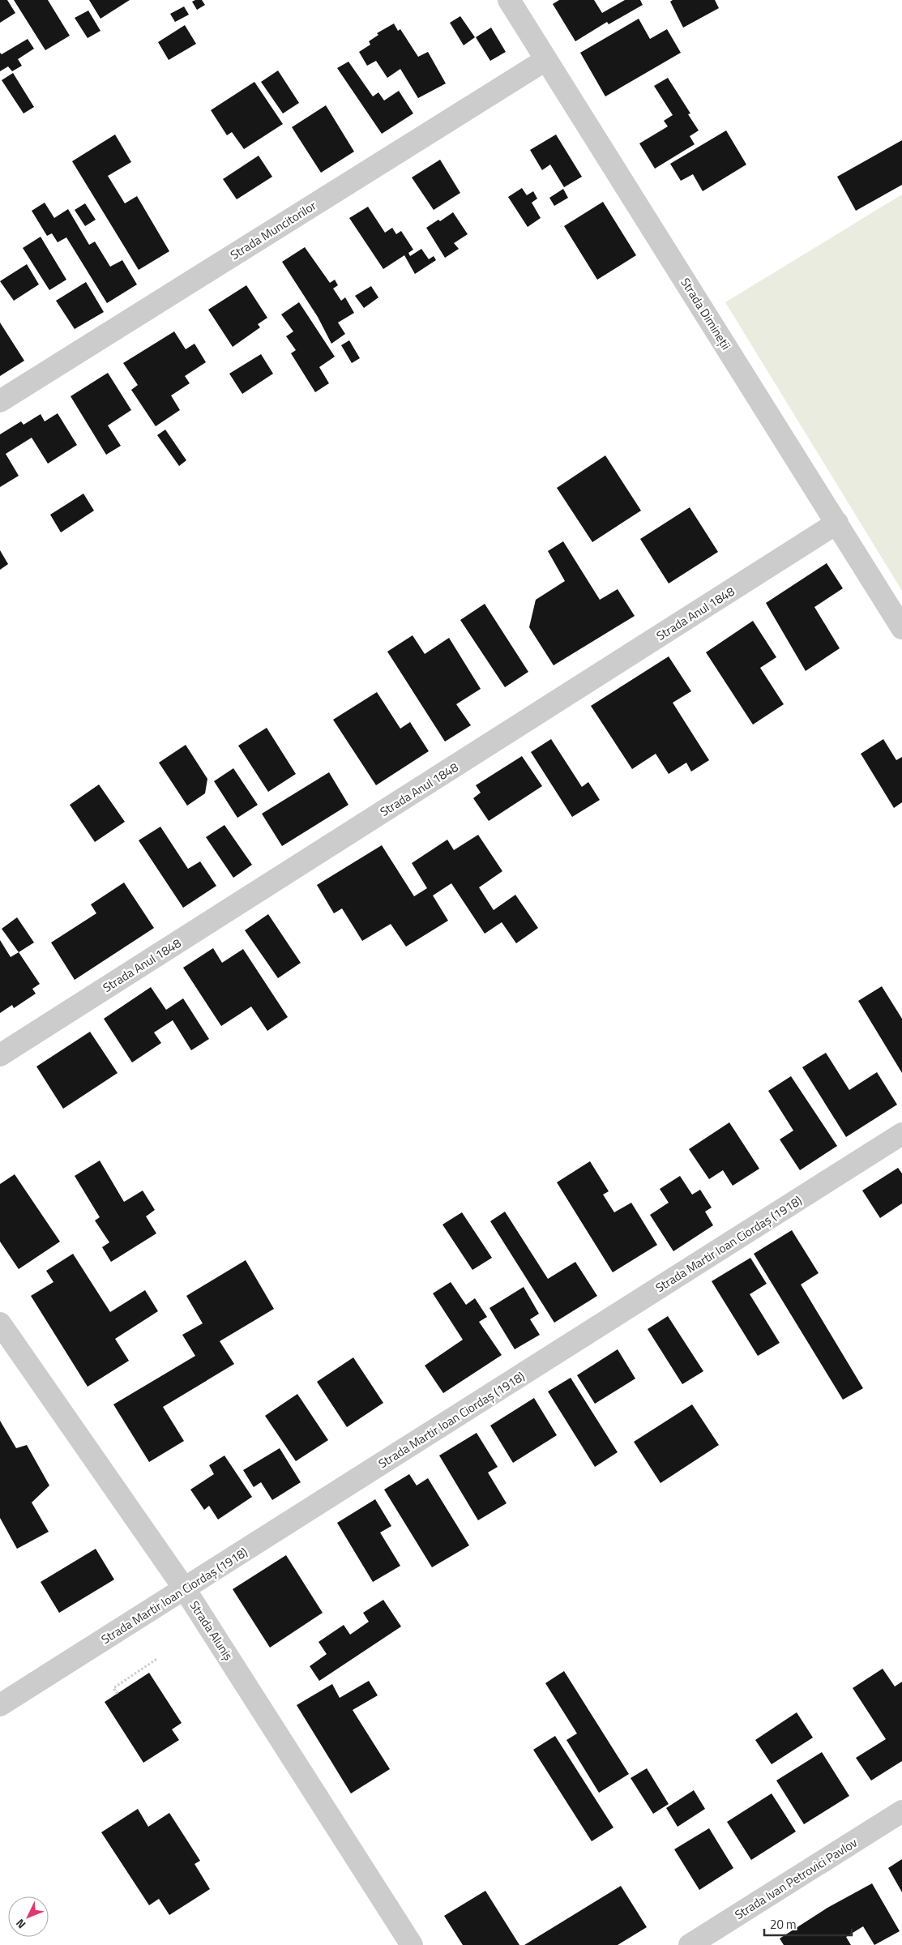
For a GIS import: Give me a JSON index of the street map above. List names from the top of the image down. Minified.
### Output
{"streets":{"street":["Strada Muncitorilor","Strada Dimineții","Strada Anul 1848","Strada Martir Ioan Ciordaș (1918)","Strada Aluniș","Strada Ivan Petrovici Pavlov"]},"crossings":[["Strada Muncitorilor","Strada Dimineții"],["Strada Dimineții","Strada Anul 1848"],["Strada Martir Ioan Ciordaș (1918)","Strada Aluniș"]],"scale_bar":"20 m","north":"bottom left"}
